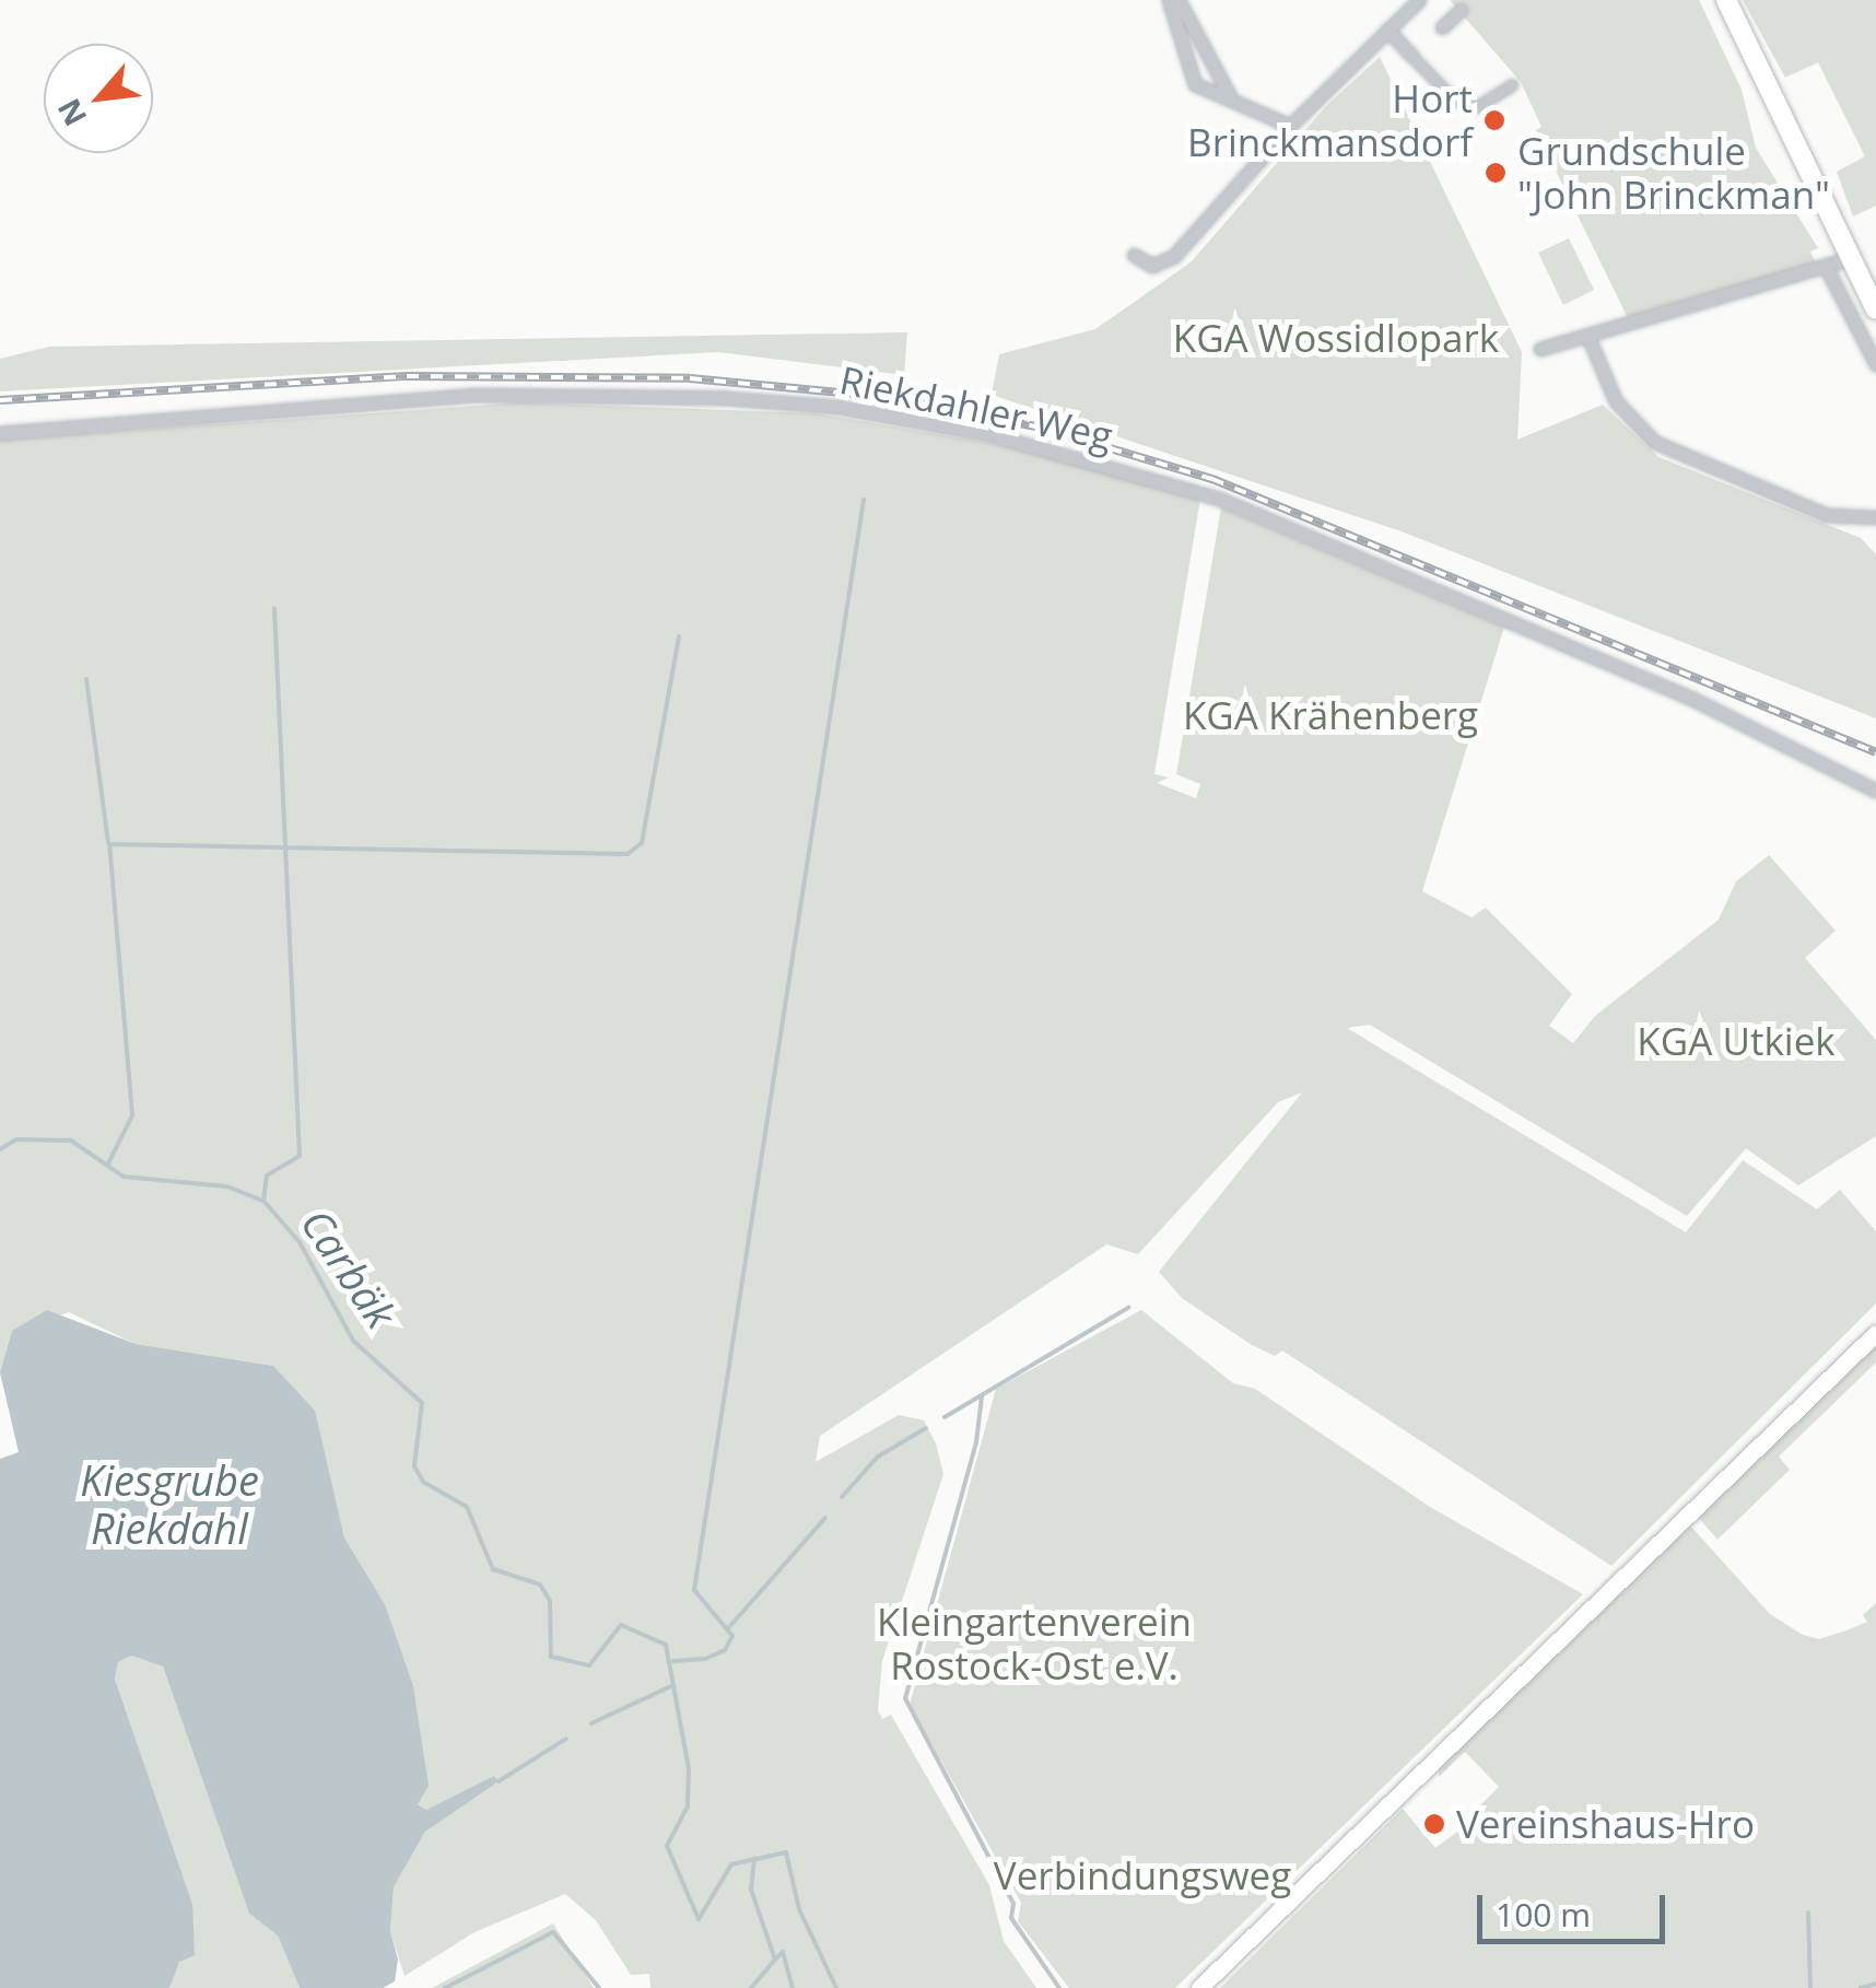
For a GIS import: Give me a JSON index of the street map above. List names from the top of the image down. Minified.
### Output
{"streets":{"street":["Riekdahler Weg"]},"water":["Carbäk","Kiesgrube Riekdahl"],"parks":["KGA Wossidlopark","KGA Krähenberg","KGA Utkiek","Kleingartenverein Rostock-Ost e.V.","Verbindungsweg"],"places":["Hort Brinckmansdorf","Grundschule \"John Brinckman\"","Vereinshaus-Hro"],"scale_bar":"100 m","north":"bottom left"}
